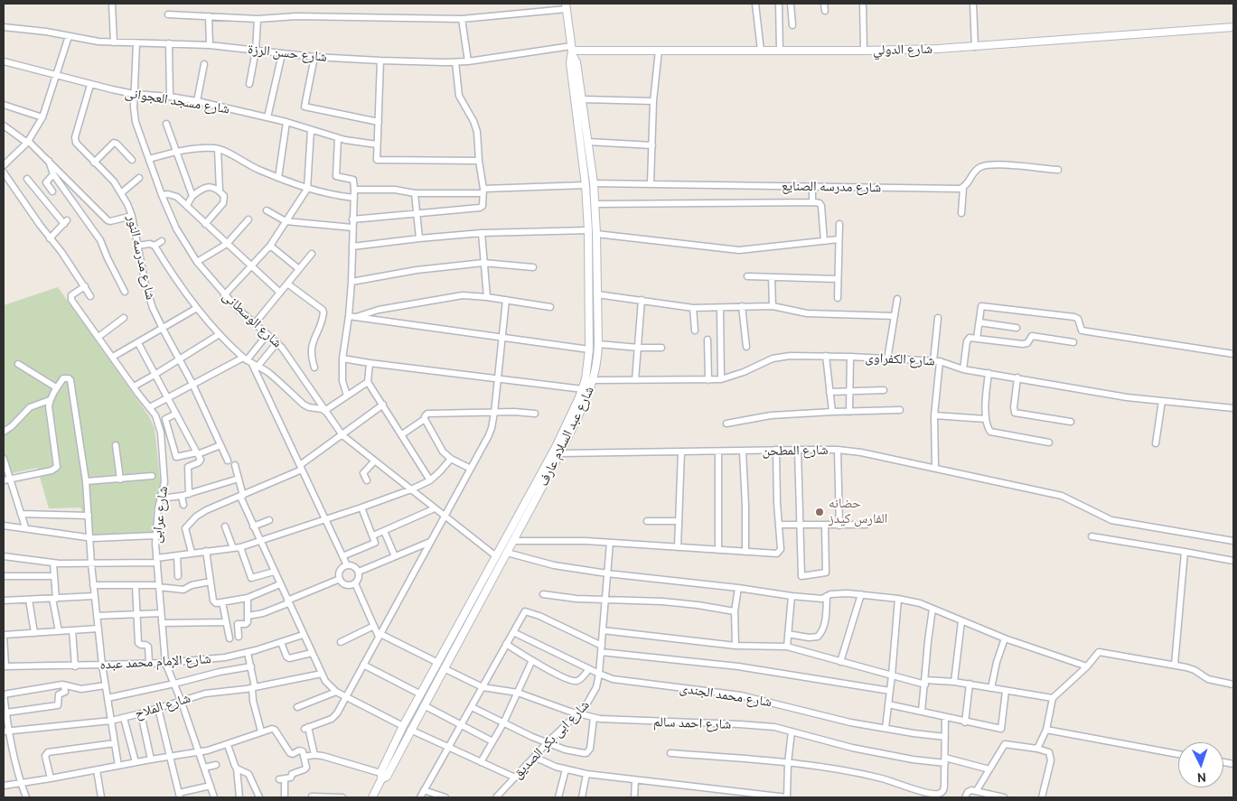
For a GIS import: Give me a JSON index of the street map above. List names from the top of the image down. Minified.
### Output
{"streets":{"street":["شارع الدولي","شارع حسن الرزة","شارع مسجد العجوانى","شارع مدرسه الصنايع","شارع مدرسه النور","شارع الوسطانى","شارع الكفراوى","شارع عبد السلام عارف","شارع المطحن","شارع عرابى","شارع الإمام محمد عبده","شارع محمد الجندى","شارع الملاح","شارع احمد سالم","شارع ابى بكر الصديق"]},"crossings":[["شارع الدولي","شارع حسن الرزة"],["شارع الدولي","شارع عبد السلام عارف"],["شارع حسن الرزة","شارع الوسطانى"],["شارع حسن الرزة","شارع عبد السلام عارف"],["شارع مسجد العجوانى","شارع مدرسه النور"],["شارع مسجد العجوانى","شارع الوسطانى"],["شارع مدرسه الصنايع","شارع عبد السلام عارف"],["شارع الوسطانى","شارع عبد السلام عارف"],["شارع الكفراوى","شارع عبد السلام عارف"],["شارع عبد السلام عارف","شارع المطحن"],["شارع عبد السلام عارف","شارع احمد سالم"],["شارع عرابى","شارع الإمام محمد عبده"],["شارع عرابى","شارع الملاح"],["شارع محمد الجندى","شارع ابى بكر الصديق"],["شارع احمد سالم","شارع ابى بكر الصديق"]],"places":["حضانه الفارس كيدز"],"north":"bottom"}
